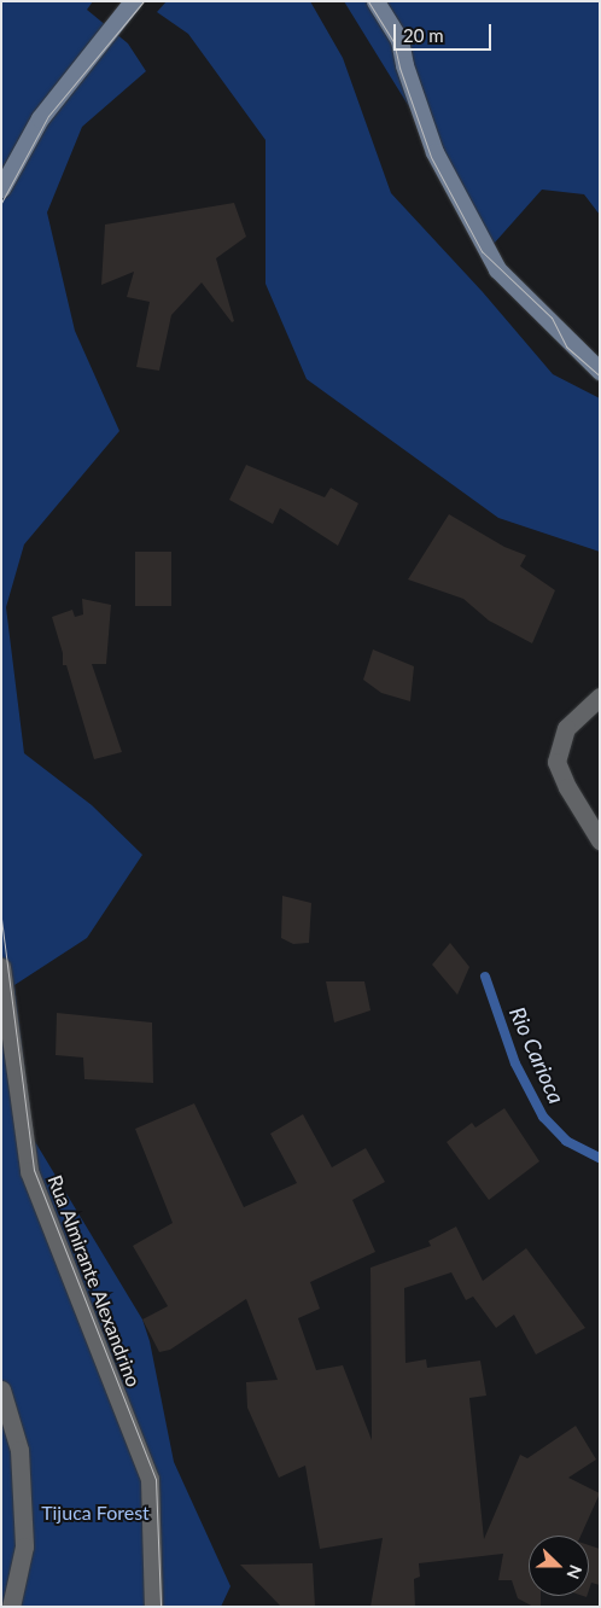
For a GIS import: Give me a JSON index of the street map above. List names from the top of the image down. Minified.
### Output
{"streets":{"street":["Rua Almirante Alexandrino"]},"water":["Rio Carioca"],"parks":["Tijuca Forest"],"scale_bar":"20 m","north":"right"}
